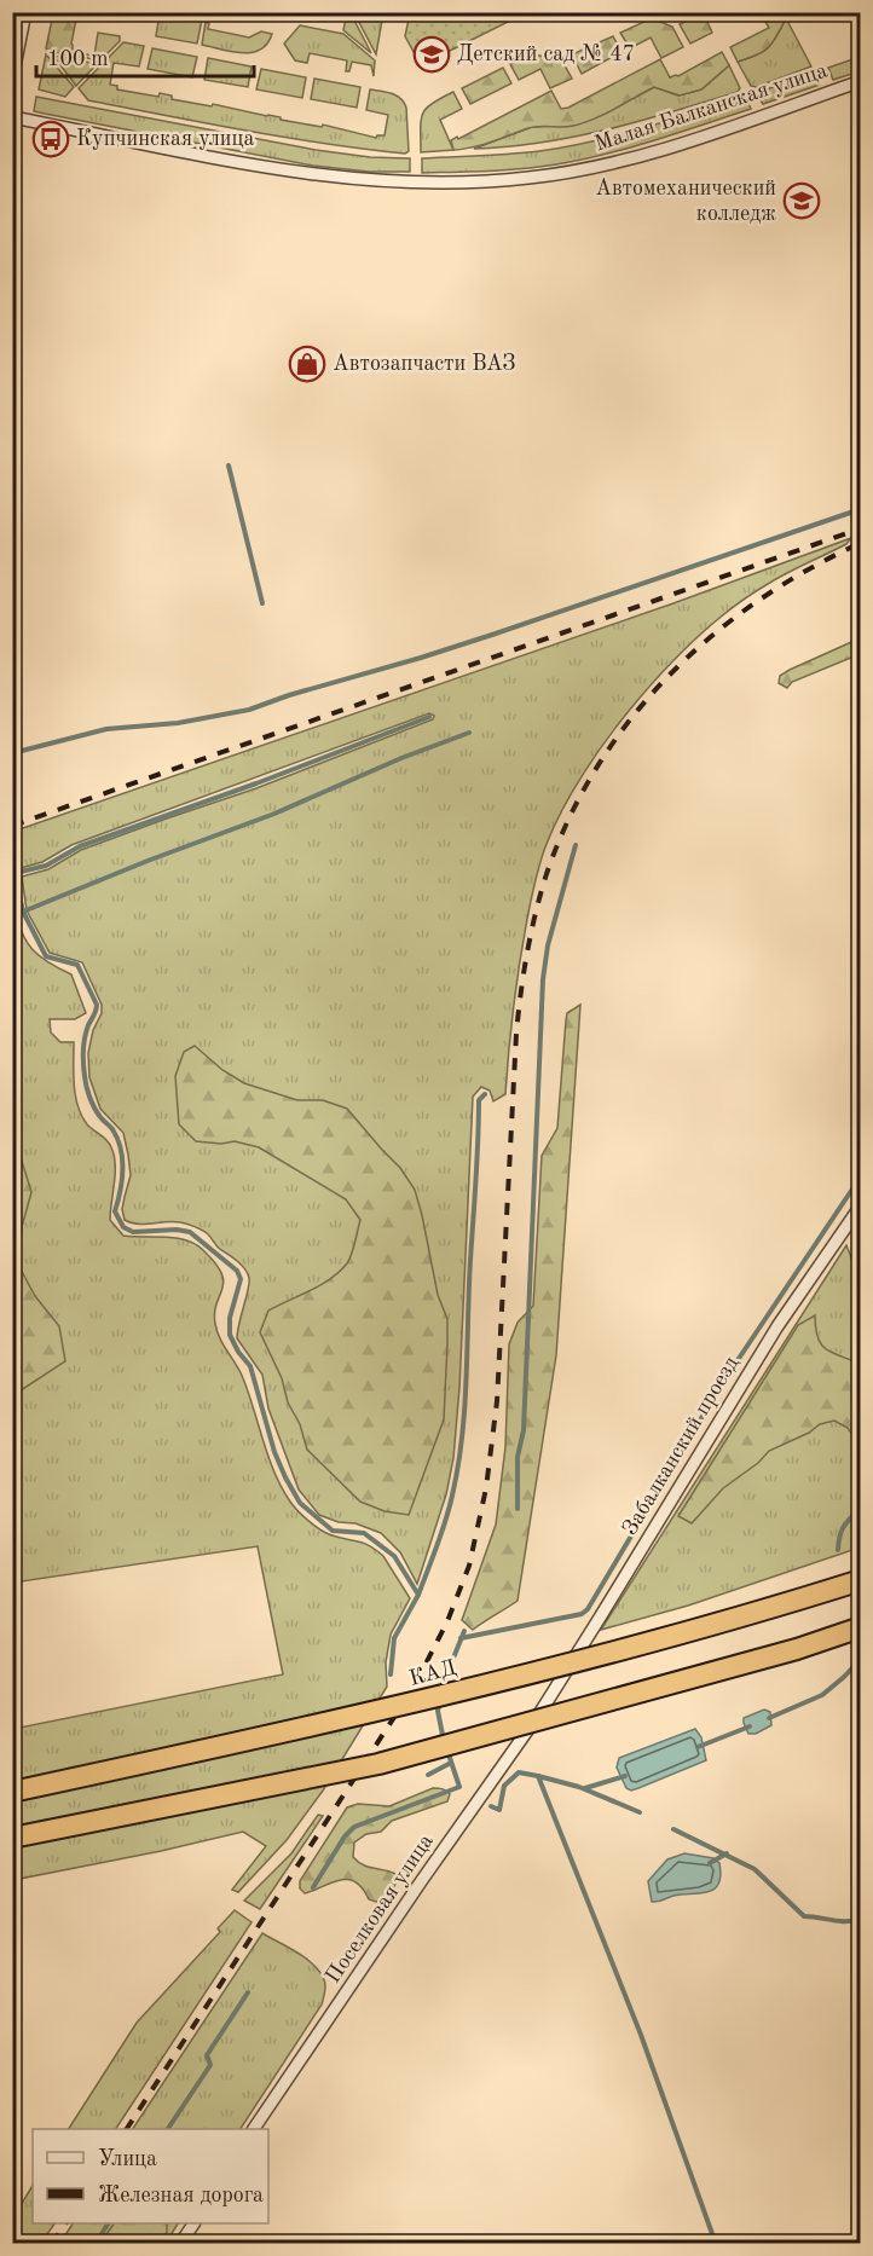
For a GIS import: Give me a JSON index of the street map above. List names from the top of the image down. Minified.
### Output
{"streets":{"highway":["КАД"],"street":["Малая Балканская улица","Забалканский проезд","Поселковая улица"]},"crossings":[["Забалканский проезд","Поселковая улица"]],"places":{"school or university":["Детский сад № 47","Автомеханический колледж"],"bus stop":["Купчинская улица"],"shop":["Автозапчасти ВАЗ"]},"legend":["Улица","Железная дорога"],"scale_bar":"100 m"}
